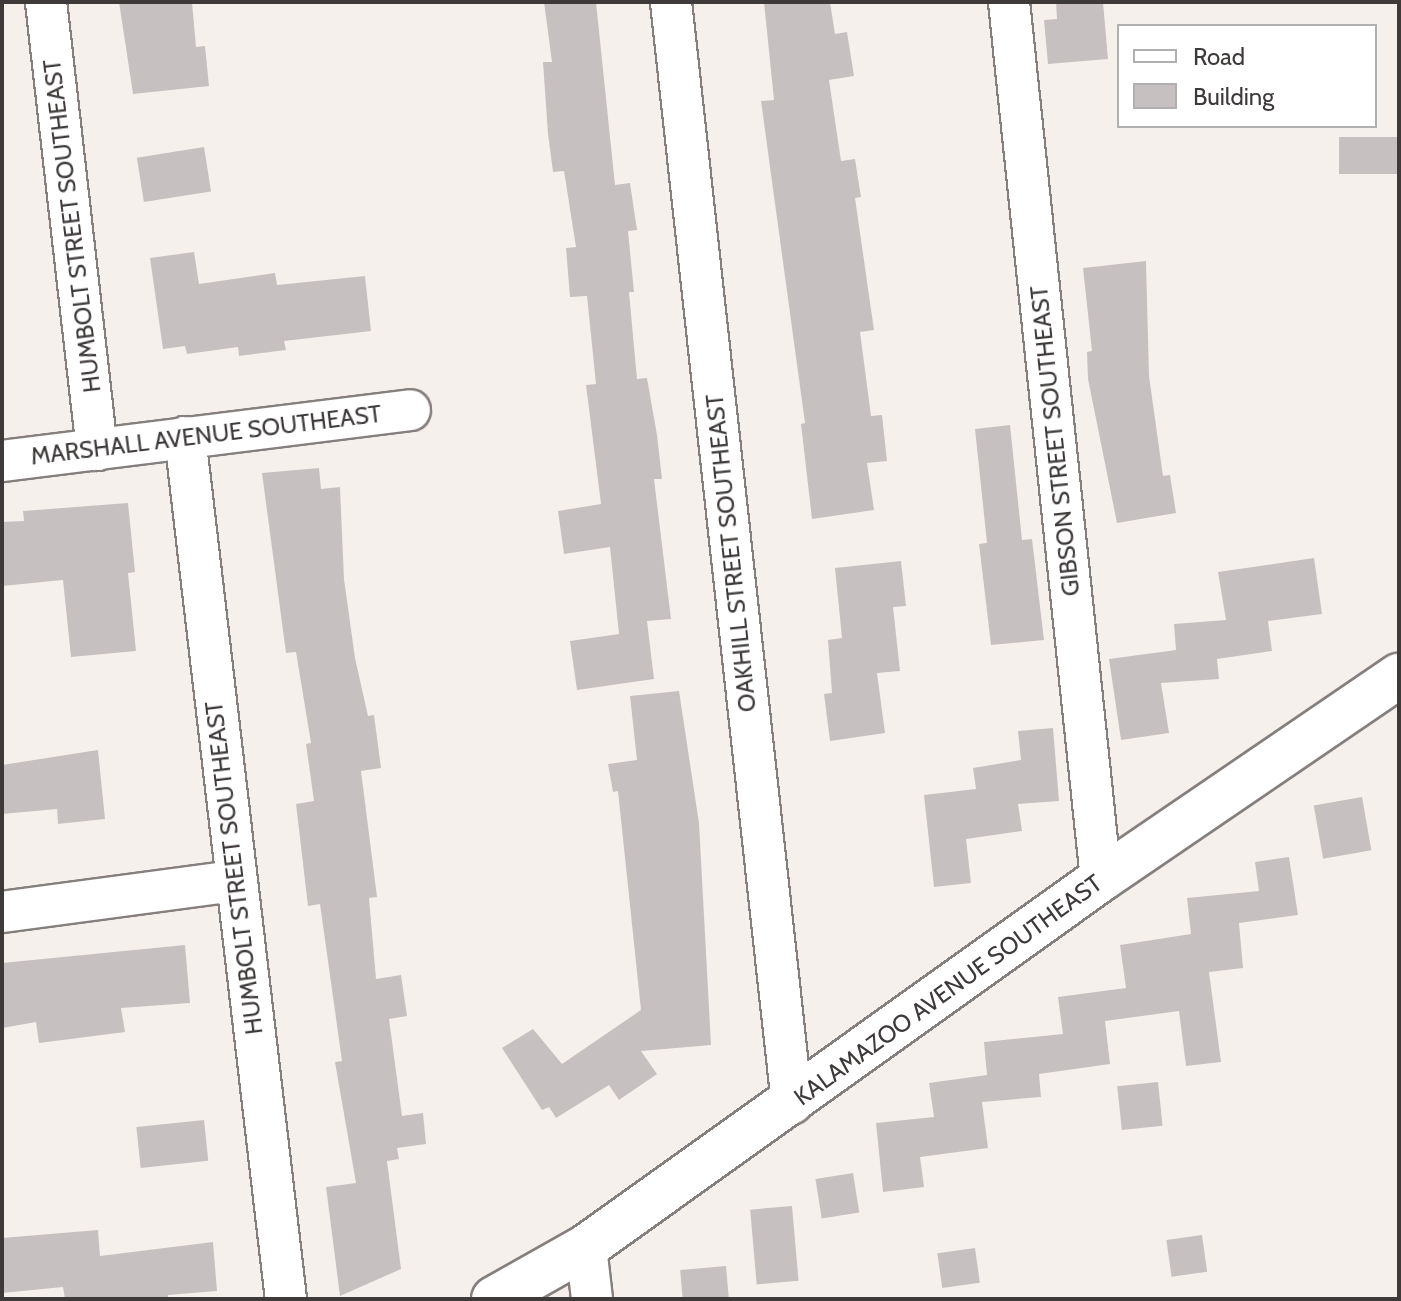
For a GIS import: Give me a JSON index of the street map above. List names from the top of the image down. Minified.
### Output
{"streets":{"street":["HUMBOLT STREET SOUTHEAST","MARSHALL AVENUE SOUTHEAST","GIBSON STREET SOUTHEAST","OAKHILL STREET SOUTHEAST","KALAMAZOO AVENUE SOUTHEAST"]},"crossings":[["HUMBOLT STREET SOUTHEAST","MARSHALL AVENUE SOUTHEAST"],["GIBSON STREET SOUTHEAST","KALAMAZOO AVENUE SOUTHEAST"],["OAKHILL STREET SOUTHEAST","KALAMAZOO AVENUE SOUTHEAST"]],"legend":["Road","Building"]}
